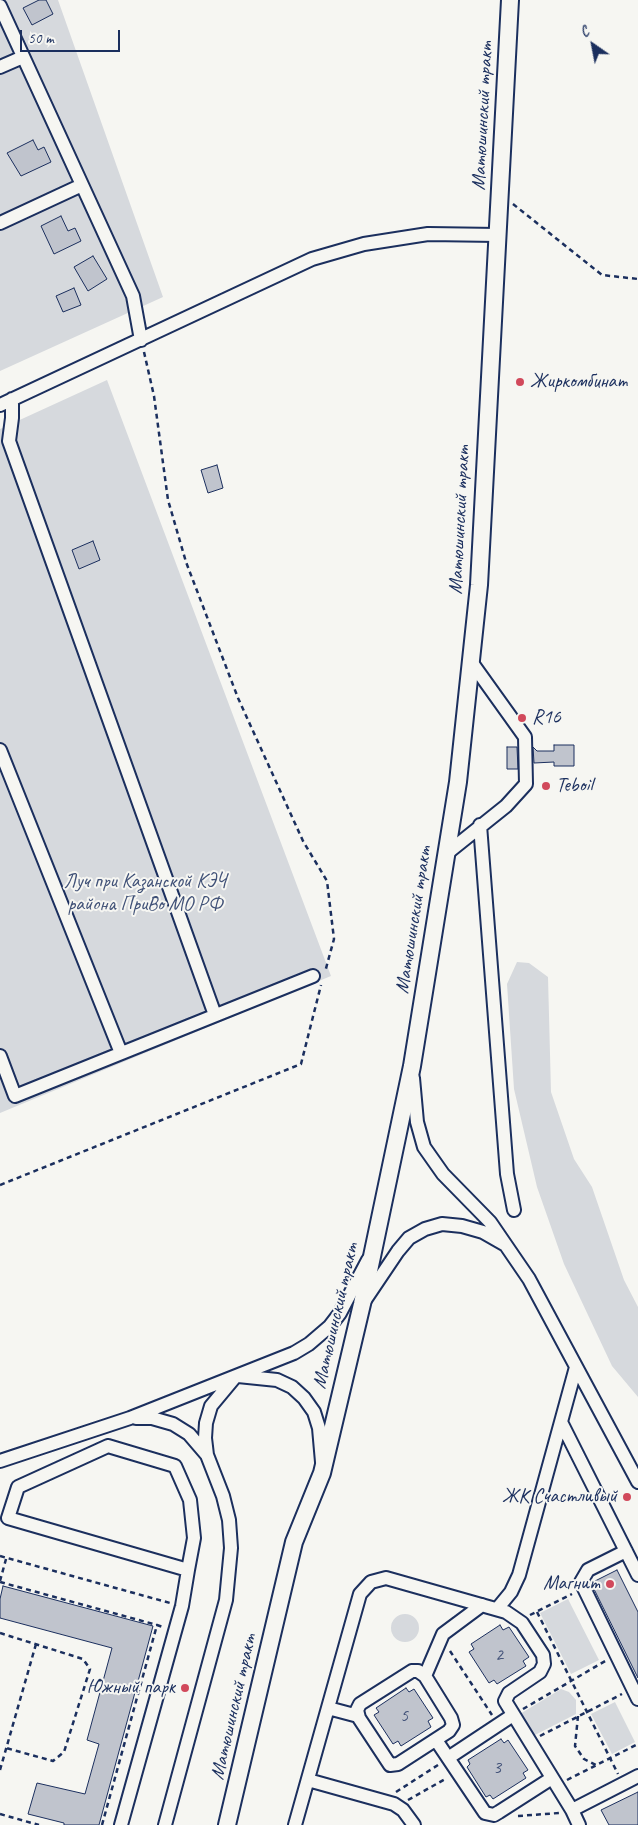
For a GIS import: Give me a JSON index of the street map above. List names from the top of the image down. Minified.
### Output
{"streets":{"main road":["Матюшинский тракт"]},"parks":["Луч при Казанской КЭЧ района ПриВо МО РФ"],"places":["Жиркомбинат","R16","Teboil","ЖК Счастливый","Магнит","Южный парк"],"house_numbers":["2","5","3"],"scale_bar":"50 m","north":"top left"}
